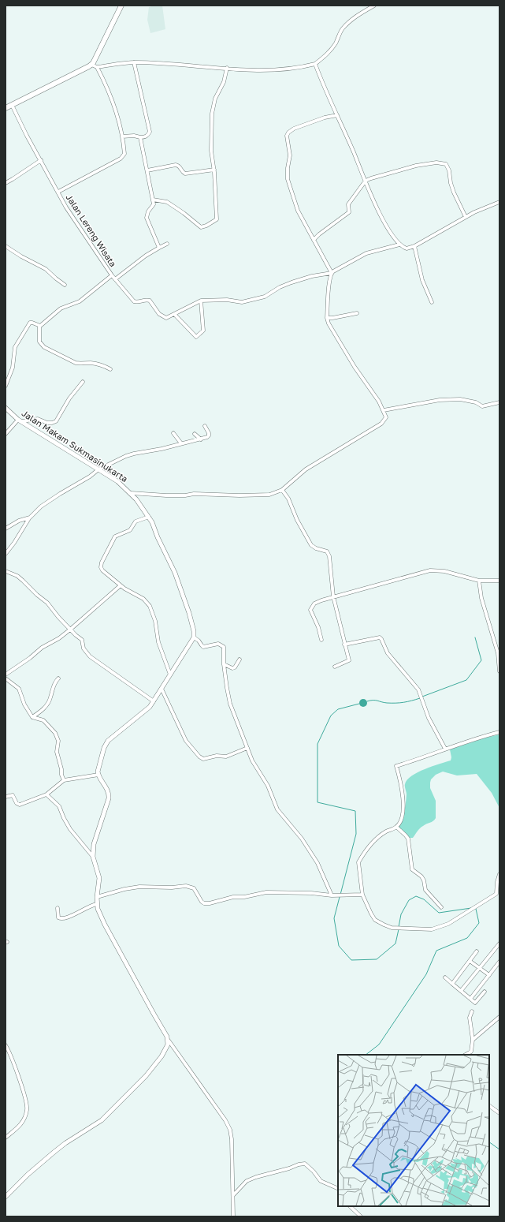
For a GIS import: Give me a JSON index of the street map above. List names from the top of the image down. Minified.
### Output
{"streets":{"street":["Jalan Lereng Wisata","Jalan Makam Sukmasinukarta"]}}
